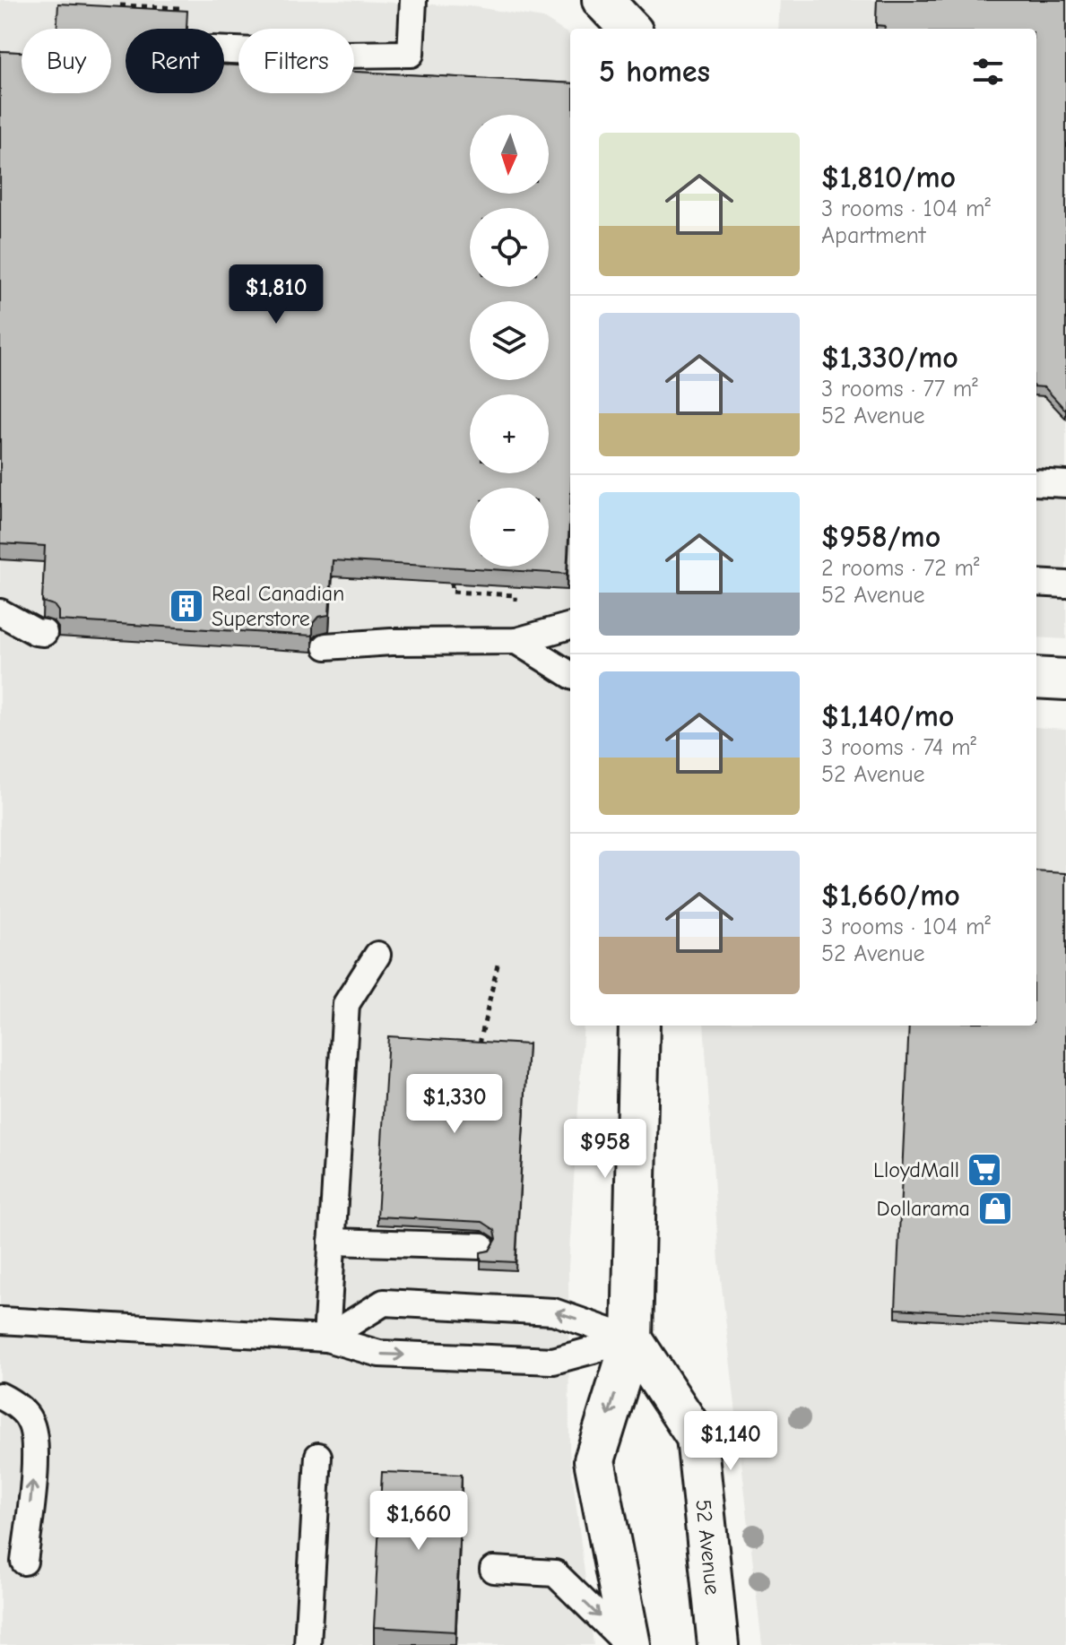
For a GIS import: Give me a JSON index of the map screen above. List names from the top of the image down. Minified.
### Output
{"streets":{"street":["52 Avenue"]},"places":{"building":["Real Canadian Superstore"],"supermarket":["LloydMall"],"shop":["Dollarama"]},"north":"bottom","page":{"chip":["Buy","Rent","Filters"],"heading":"5 homes","map_buttons":["+","−"],"list":[{"name":"$1,810/mo","note":"3 rooms · 104 m² · Apartment"},{"name":"$1,330/mo","note":"3 rooms · 77 m² · 52 Avenue"},{"name":"$958/mo","note":"2 rooms · 72 m² · 52 Avenue"},{"name":"$1,140/mo","note":"3 rooms · 74 m² · 52 Avenue"},{"name":"$1,660/mo","note":"3 rooms · 104 m² · 52 Avenue"}],"price":["$1,810","$1,330","$958","$1,140","$1,660"]}}
